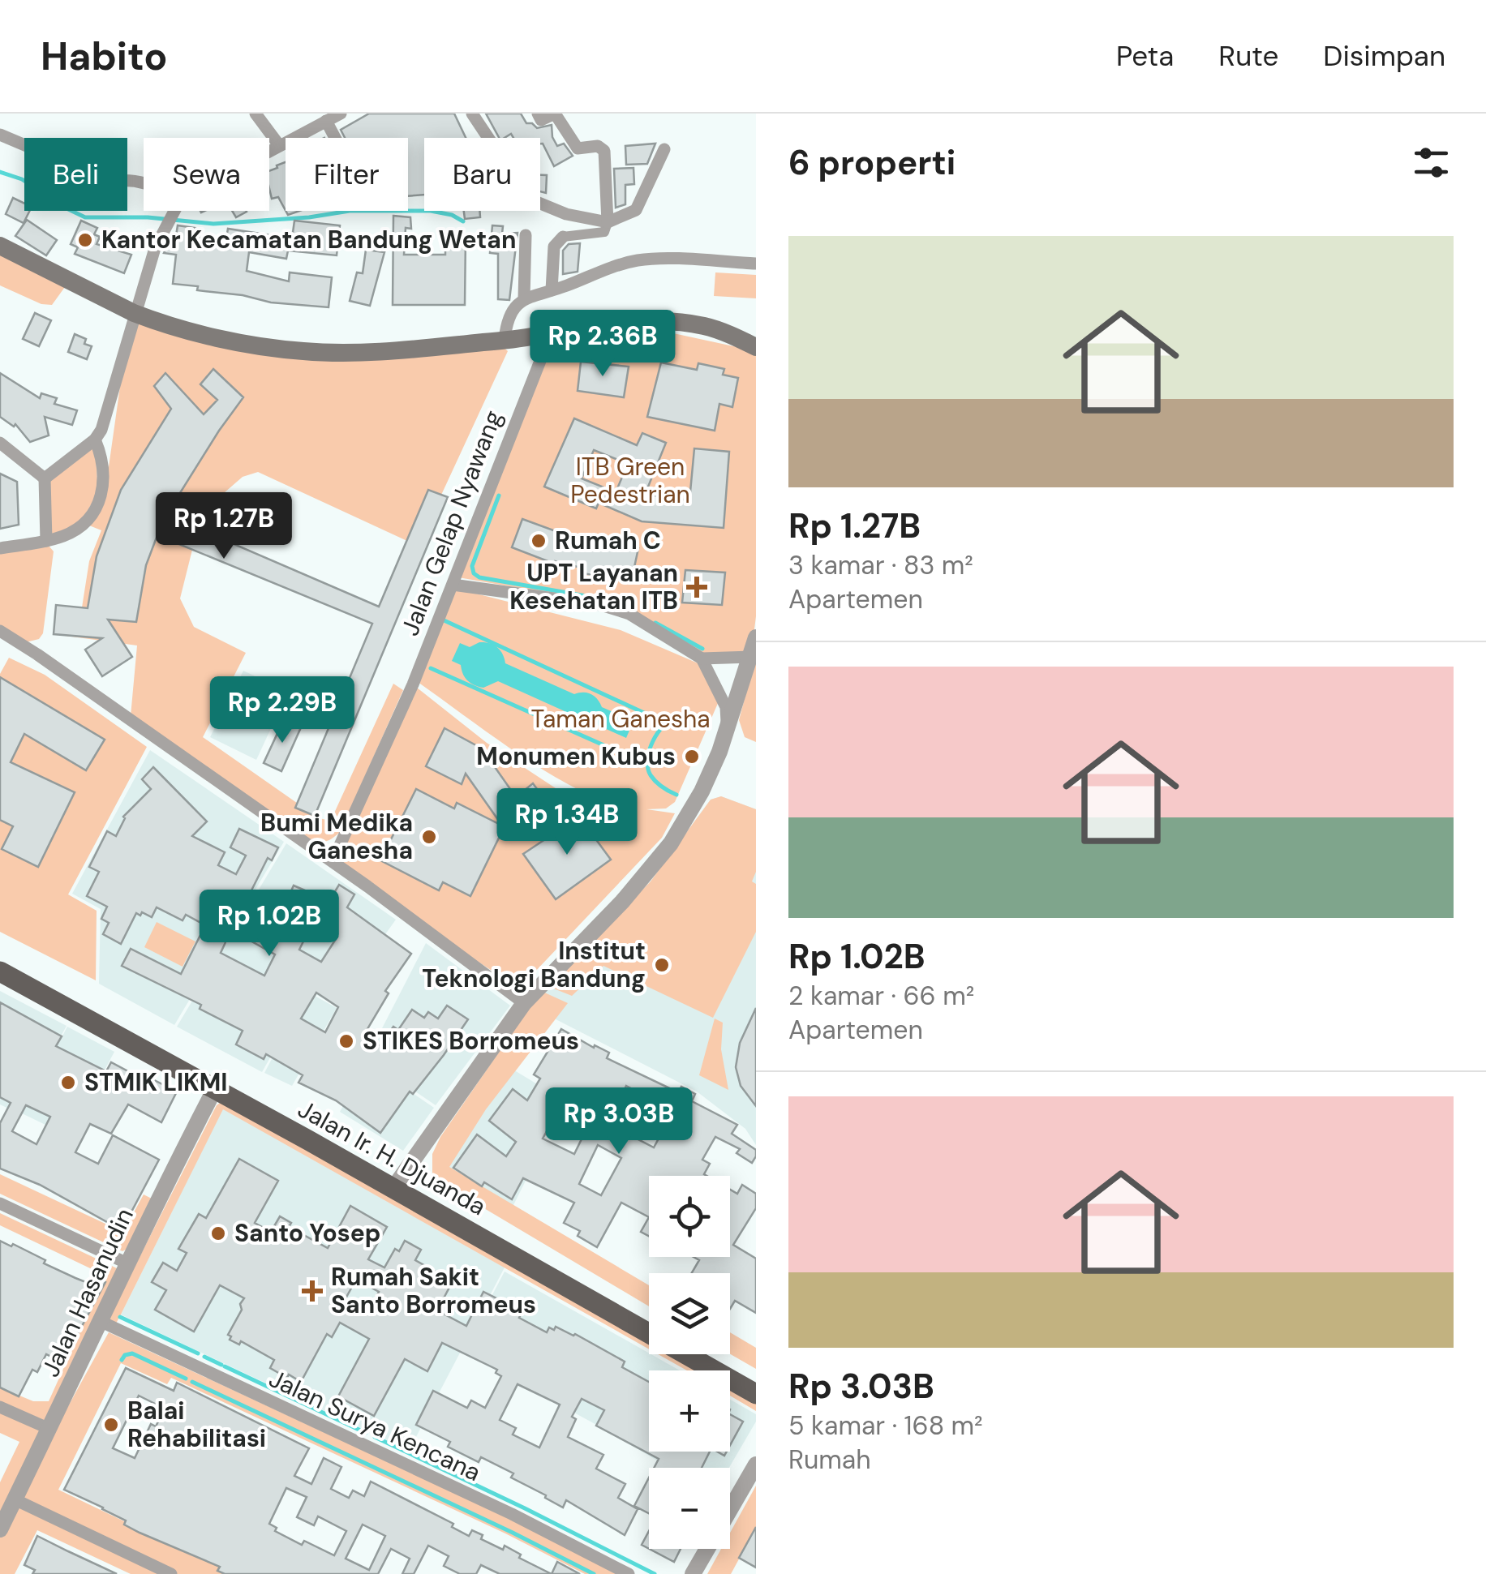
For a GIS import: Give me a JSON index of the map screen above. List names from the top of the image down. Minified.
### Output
{"streets":{"main road":["Jalan Ir. H. Djuanda"],"street":["Jalan Gelap Nyawang","Jalan Hasanudin","Jalan Surya Kencana"]},"crossings":[["Jalan Ir. H. Djuanda","Jalan Hasanudin"],["Jalan Hasanudin","Jalan Surya Kencana"]],"parks":["ITB Green Pedestrian","Taman Ganesha"],"places":{"other":["Kantor Kecamatan Bandung Wetan","Rumah C","Monumen Kubus","Bumi Medika Ganesha","Institut Teknologi Bandung","STIKES Borromeus","STMIK LIKMI","Santo Yosep","Balai Rehabilitasi"],"health":["UPT Layanan Kesehatan ITB","Rumah Sakit Santo Borromeus"]},"page":{"header":"Habito","nav":["Peta","Rute","Disimpan"],"heading":"6 properti","chip":["Beli","Sewa","Filter","Baru"],"list":[{"name":"Rp 1.27B","note":"3 kamar · 83 m² · Apartemen"},{"name":"Rp 1.02B","note":"2 kamar · 66 m² · Apartemen"},{"name":"Rp 3.03B","note":"5 kamar · 168 m² · Rumah"}],"price":["Rp 2.36B","Rp 1.27B","Rp 2.29B","Rp 1.34B","Rp 1.02B","Rp 3.03B"],"map_buttons":["+","−"]}}
